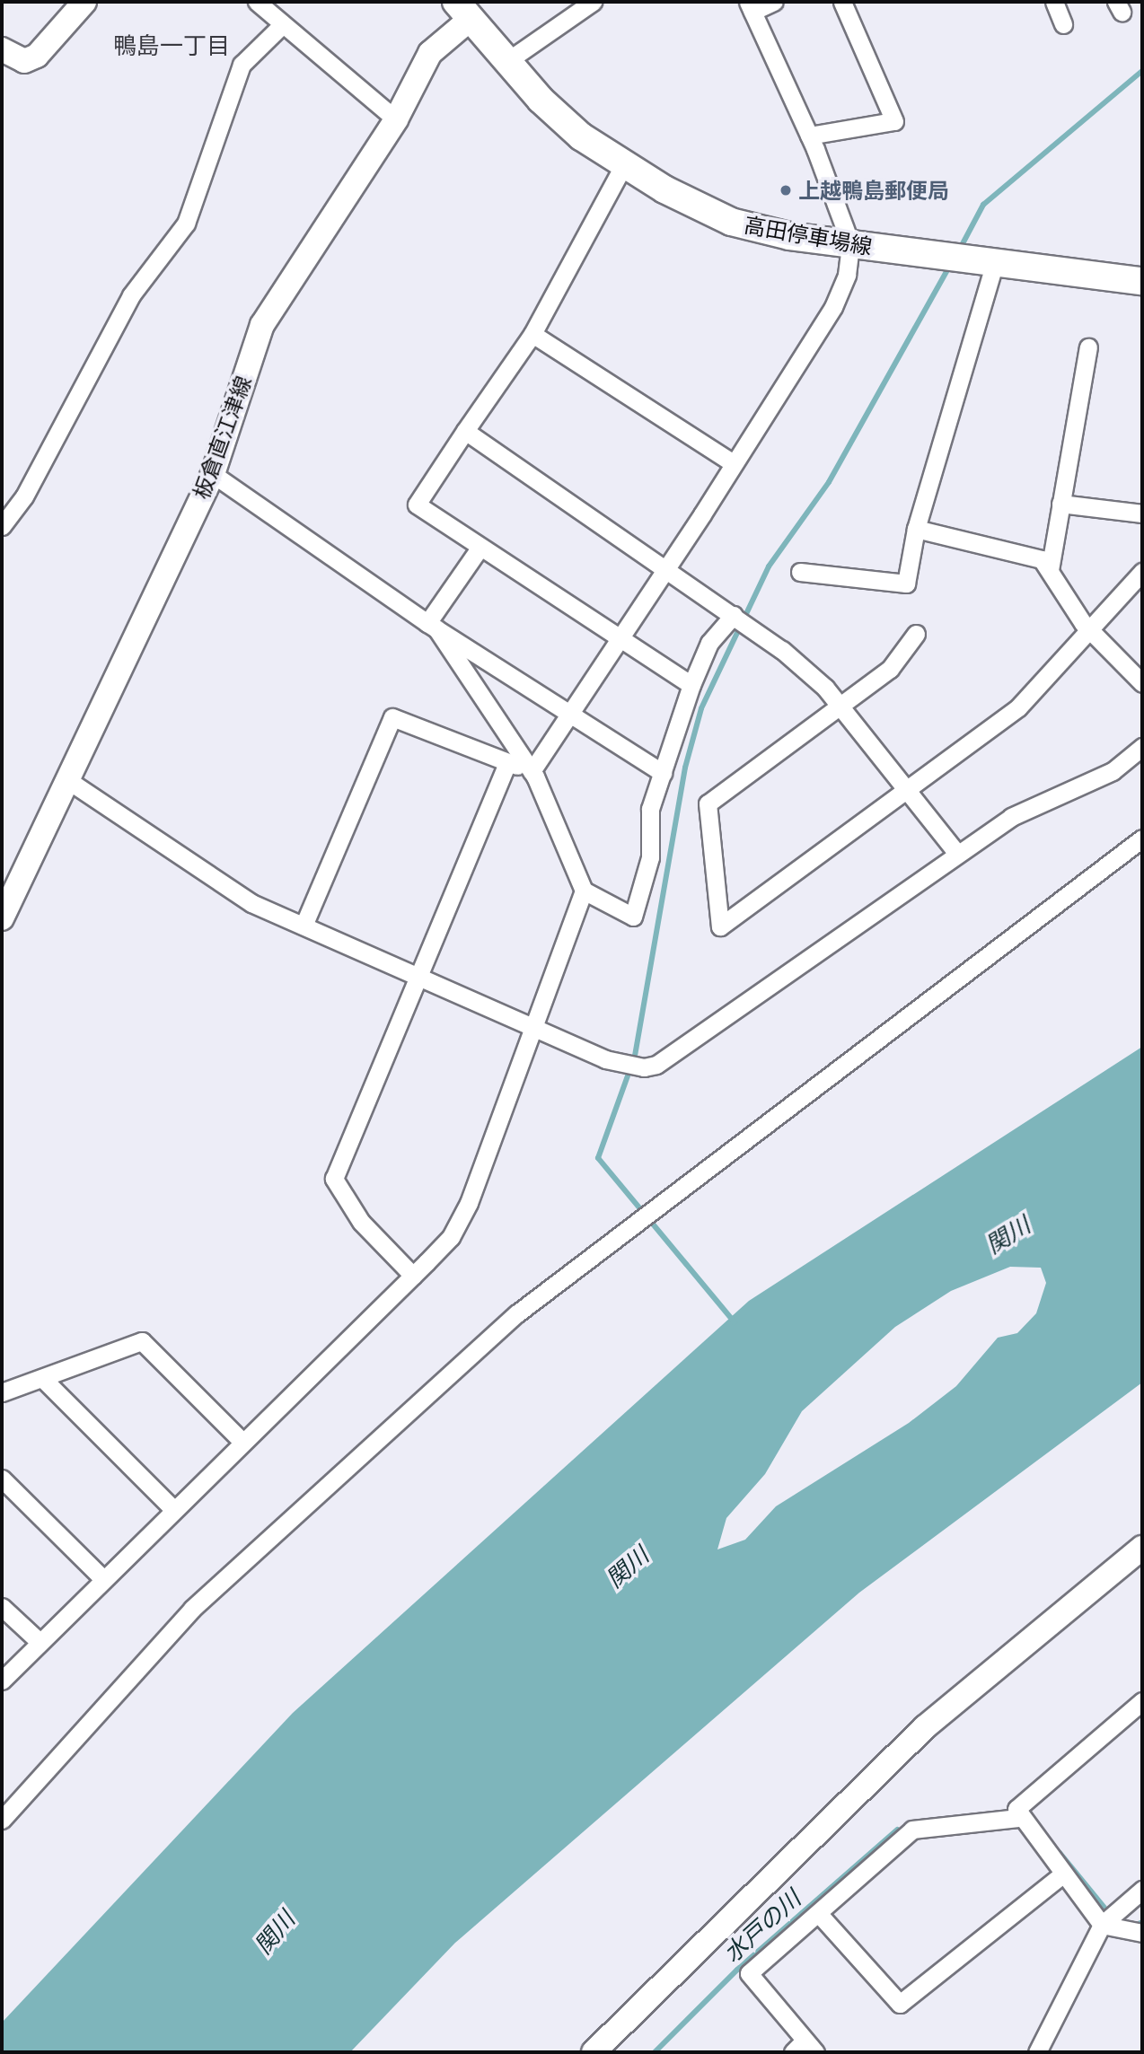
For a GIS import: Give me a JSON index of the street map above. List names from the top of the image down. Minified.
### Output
{"streets":{"main road":["高田停車場線","板倉直江津線"]},"crossings":[["高田停車場線","板倉直江津線"]],"districts":["鴨島一丁目"],"water":["関川","水戸の川"],"places":["上越鴨島郵便局"]}
